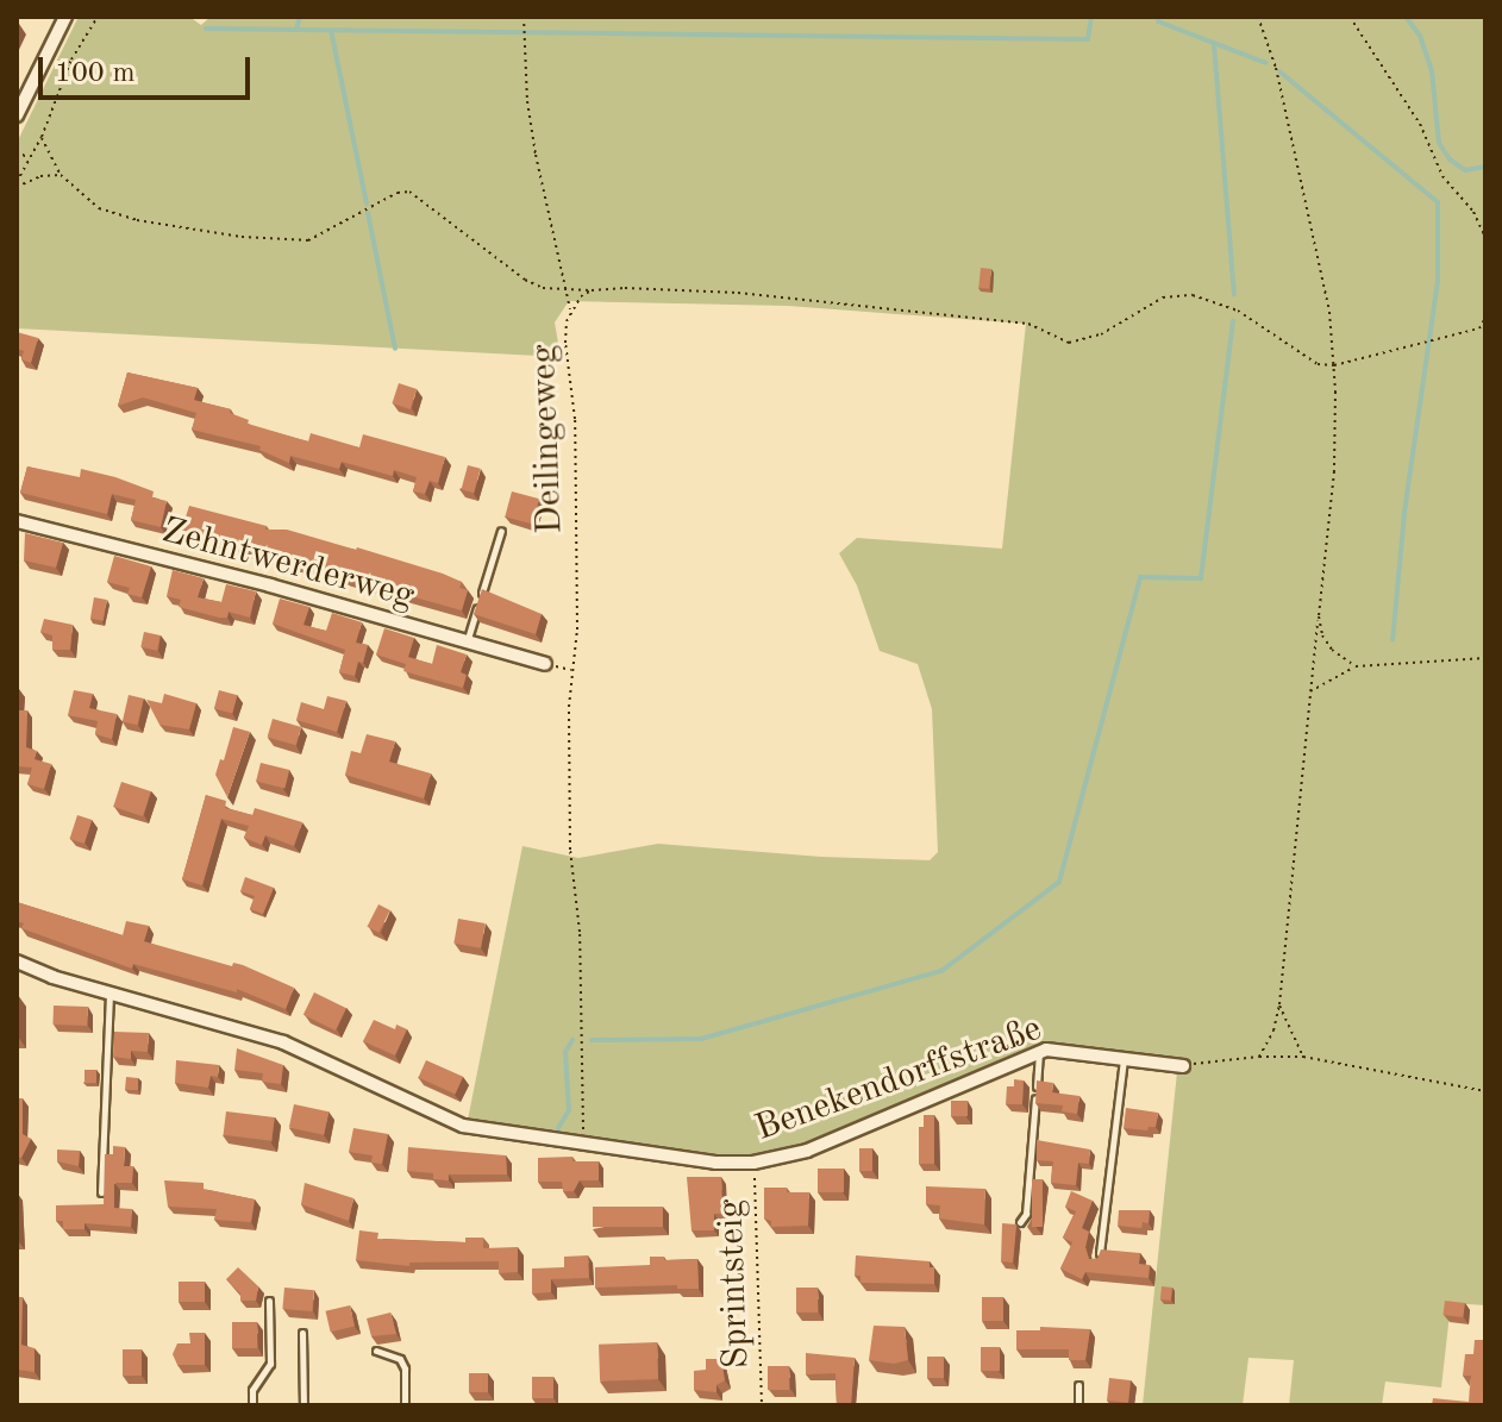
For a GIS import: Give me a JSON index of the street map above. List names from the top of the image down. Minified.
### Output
{"streets":{"street":["Zehntwerderweg","Benekendorffstraße"],"path":["Deilingeweg","Sprintsteig"]},"crossings":[["Deilingeweg","Benekendorffstraße"],["Benekendorffstraße","Sprintsteig"]],"scale_bar":"100 m"}
